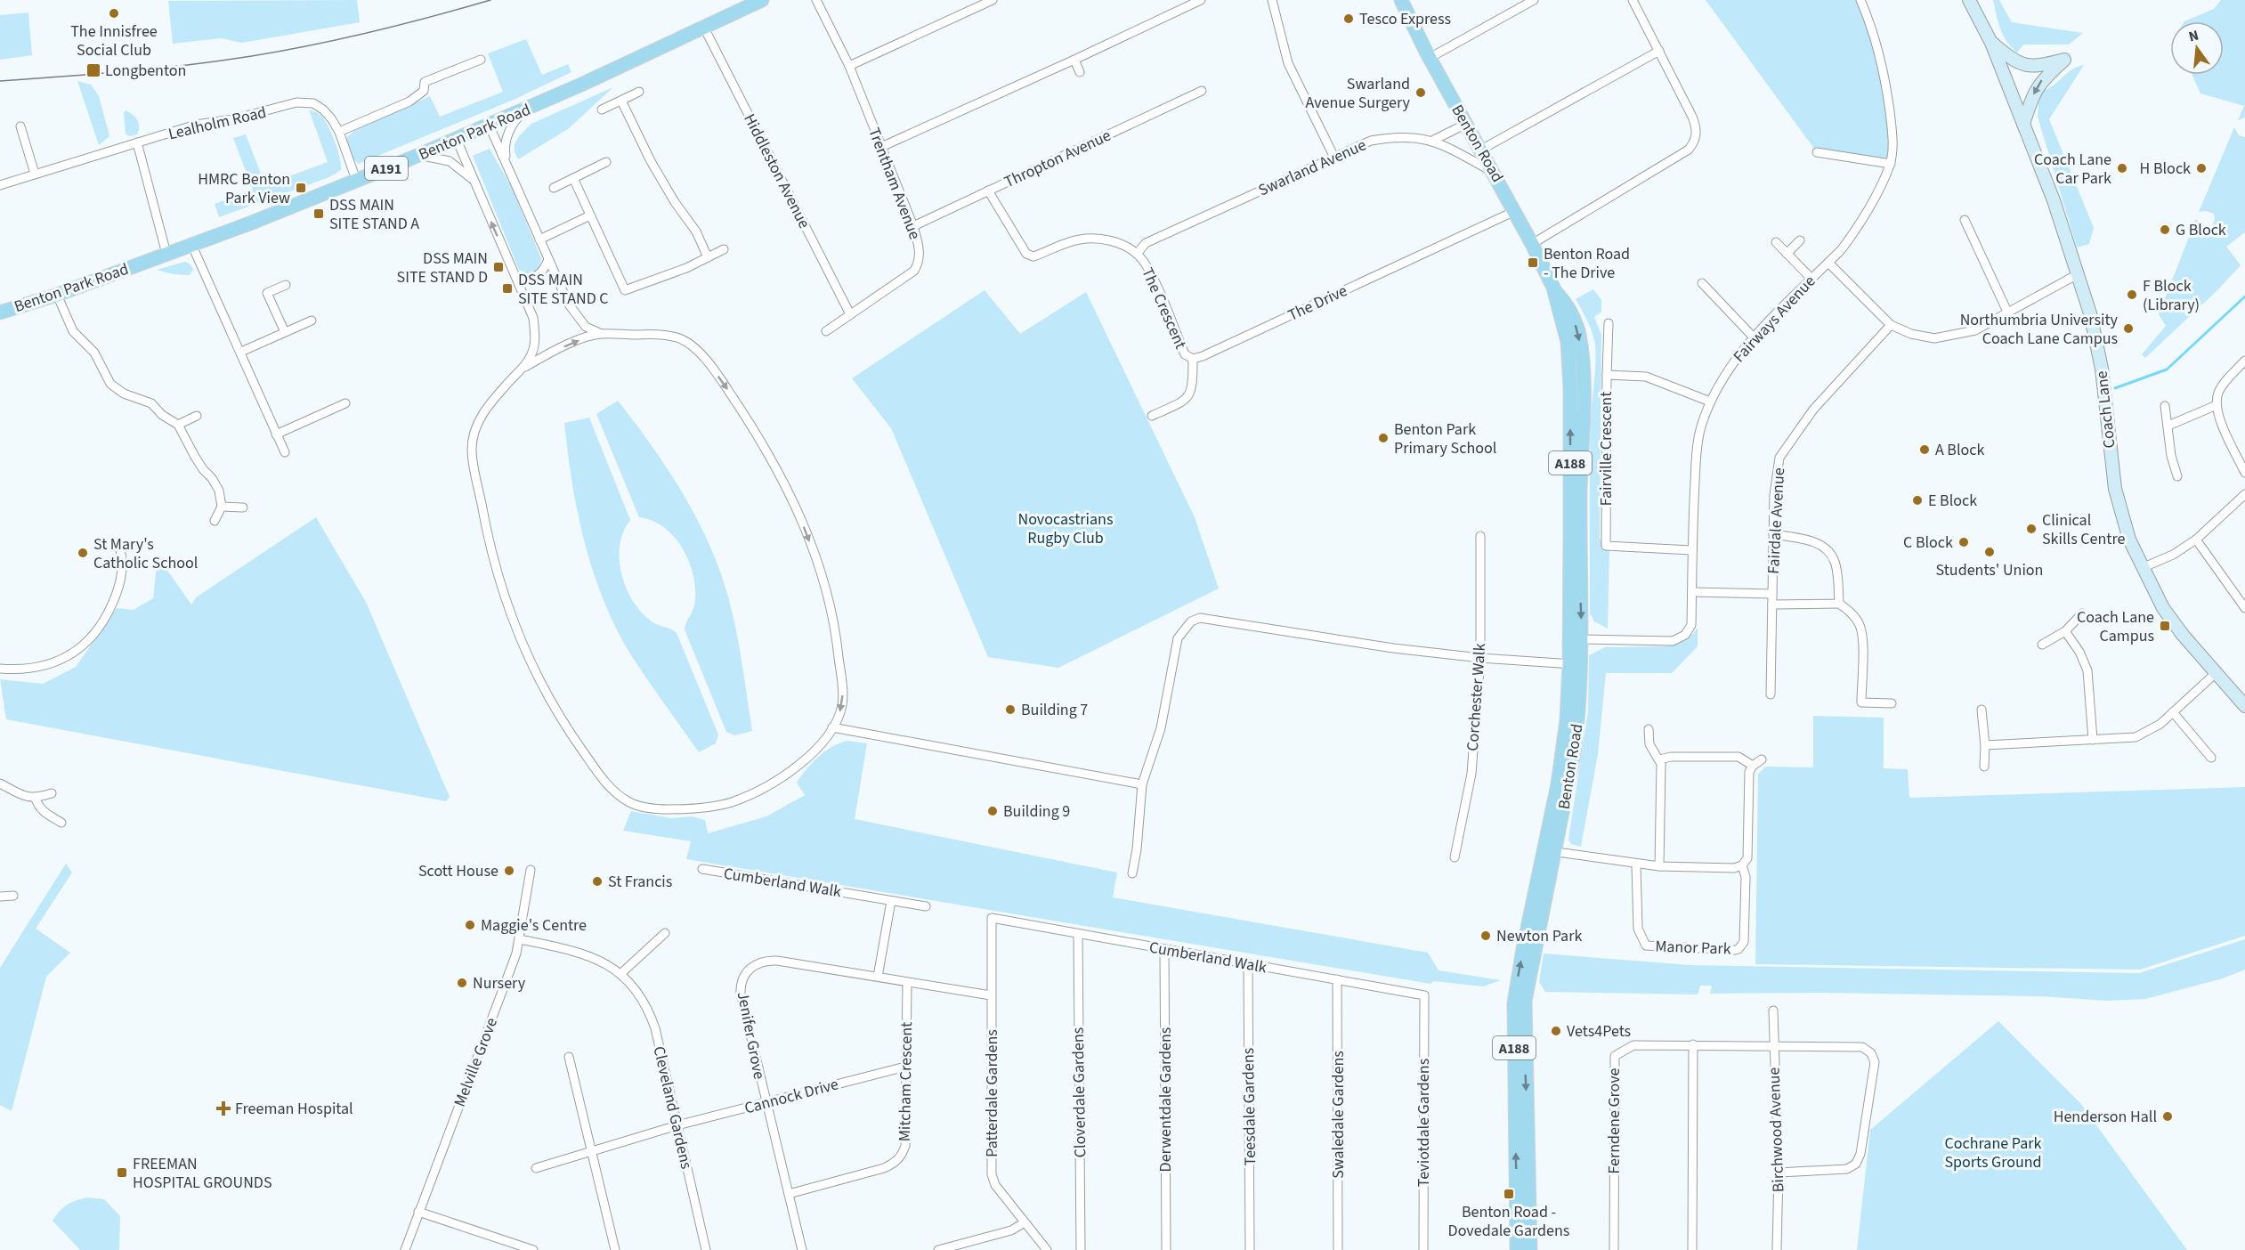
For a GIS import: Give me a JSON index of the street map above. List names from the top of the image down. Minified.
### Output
{"streets":{"main road":["Benton Park Road","Benton Road","A191","A188"],"street":["Lealholm Road","Thropton Avenue","Swarland Avenue","Hiddleston Avenue","Trentham Avenue","The Drive","The Crescent","Fairways Avenue","Coach Lane","Fairville Crescent","Fairdale Avenue","Corchester Walk","Cumberland Walk","Manor Park","Jenifer Grove","Melville Grove","Mitcham Crescent","Cloverdale Gardens","Patterdale Gardens","Cannock Drive","Derwentdale Gardens","Teesdale Gardens","Cleveland Gardens","Swaledale Gardens","Ferndene Grove","Teviotdale Gardens","Birchwood Avenue"]},"crossings":[["Lealholm Road","Benton Park Road"],["Benton Park Road","Hiddleston Avenue"],["Benton Road","Swarland Avenue"],["Benton Road","The Drive"],["Benton Road","Fairways Avenue"],["Thropton Avenue","Trentham Avenue"],["Thropton Avenue","The Crescent"],["Swarland Avenue","The Crescent"],["Hiddleston Avenue","Trentham Avenue"],["The Drive","The Crescent"],["Fairways Avenue","Fairville Crescent"],["Cumberland Walk","Cloverdale Gardens"],["Cumberland Walk","Patterdale Gardens"],["Cumberland Walk","Derwentdale Gardens"],["Cumberland Walk","Teesdale Gardens"],["Cumberland Walk","Swaledale Gardens"],["Cumberland Walk","Teviotdale Gardens"],["Jenifer Grove","Mitcham Crescent"],["Jenifer Grove","Patterdale Gardens"],["Jenifer Grove","Cannock Drive"],["Melville Grove","Cleveland Gardens"],["Mitcham Crescent","Cannock Drive"],["Cannock Drive","Cleveland Gardens"],["Ferndene Grove","Birchwood Avenue"]],"parks":["Novocastrians Rugby Club","Cochrane Park Sports Ground"],"places":{"other":["The Innisfree Social Club","Tesco Express","Swarland Avenue Surgery","Coach Lane Car Park","H Block","G Block","F Block (Library)","Northumbria University Coach Lane Campus","Benton Park Primary School","A Block","E Block","Clinical Skills Centre","C Block","Students' Union","St Mary's Catholic School","Building 7","Building 9","Scott House","St Francis","Maggie's Centre","Newton Park","Nursery","Vets4Pets","Henderson Hall"],"transit":["Longbenton","HMRC Benton Park View","DSS MAIN SITE STAND A","Benton Road - The Drive","DSS MAIN SITE STAND D","DSS MAIN SITE STAND C","Coach Lane Campus","FREEMAN HOSPITAL GROUNDS","Benton Road - Dovedale Gardens"],"health":["Freeman Hospital"]},"north":"top"}
